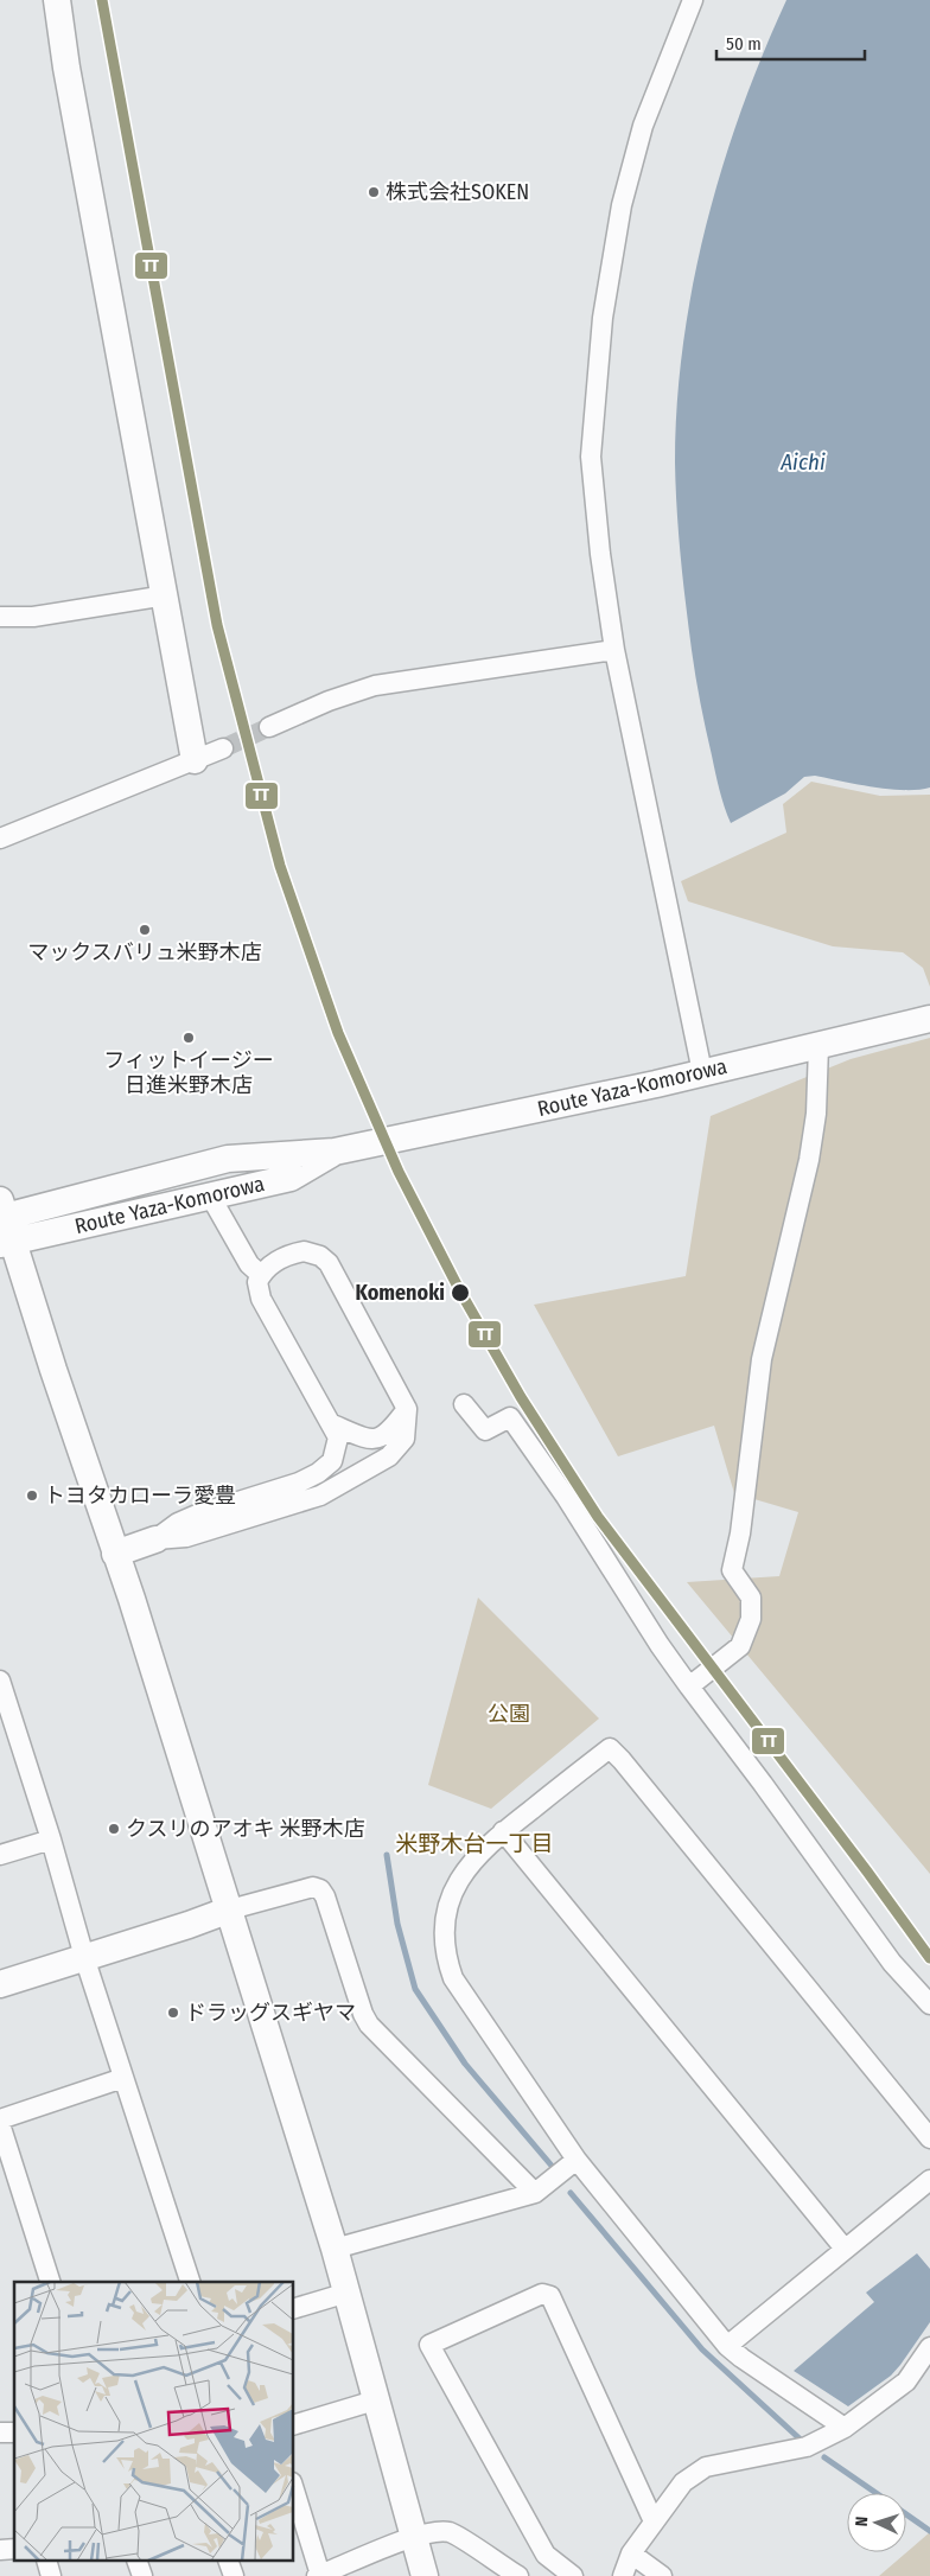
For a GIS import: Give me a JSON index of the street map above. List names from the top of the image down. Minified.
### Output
{"streets":{"street":["Route Yaza-Komorowa"]},"districts":["米野木台一丁目"],"water":["Aichi"],"parks":["公園"],"places":["株式会社SOKEN","マックスバリュ米野木店","フィットイージー 日進米野木店","Komenoki","トヨタカローラ愛豊","クスリのアオキ 米野木店","ドラッグスギヤマ"],"lines":["transit line TT"],"scale_bar":"50 m","north":"left"}
